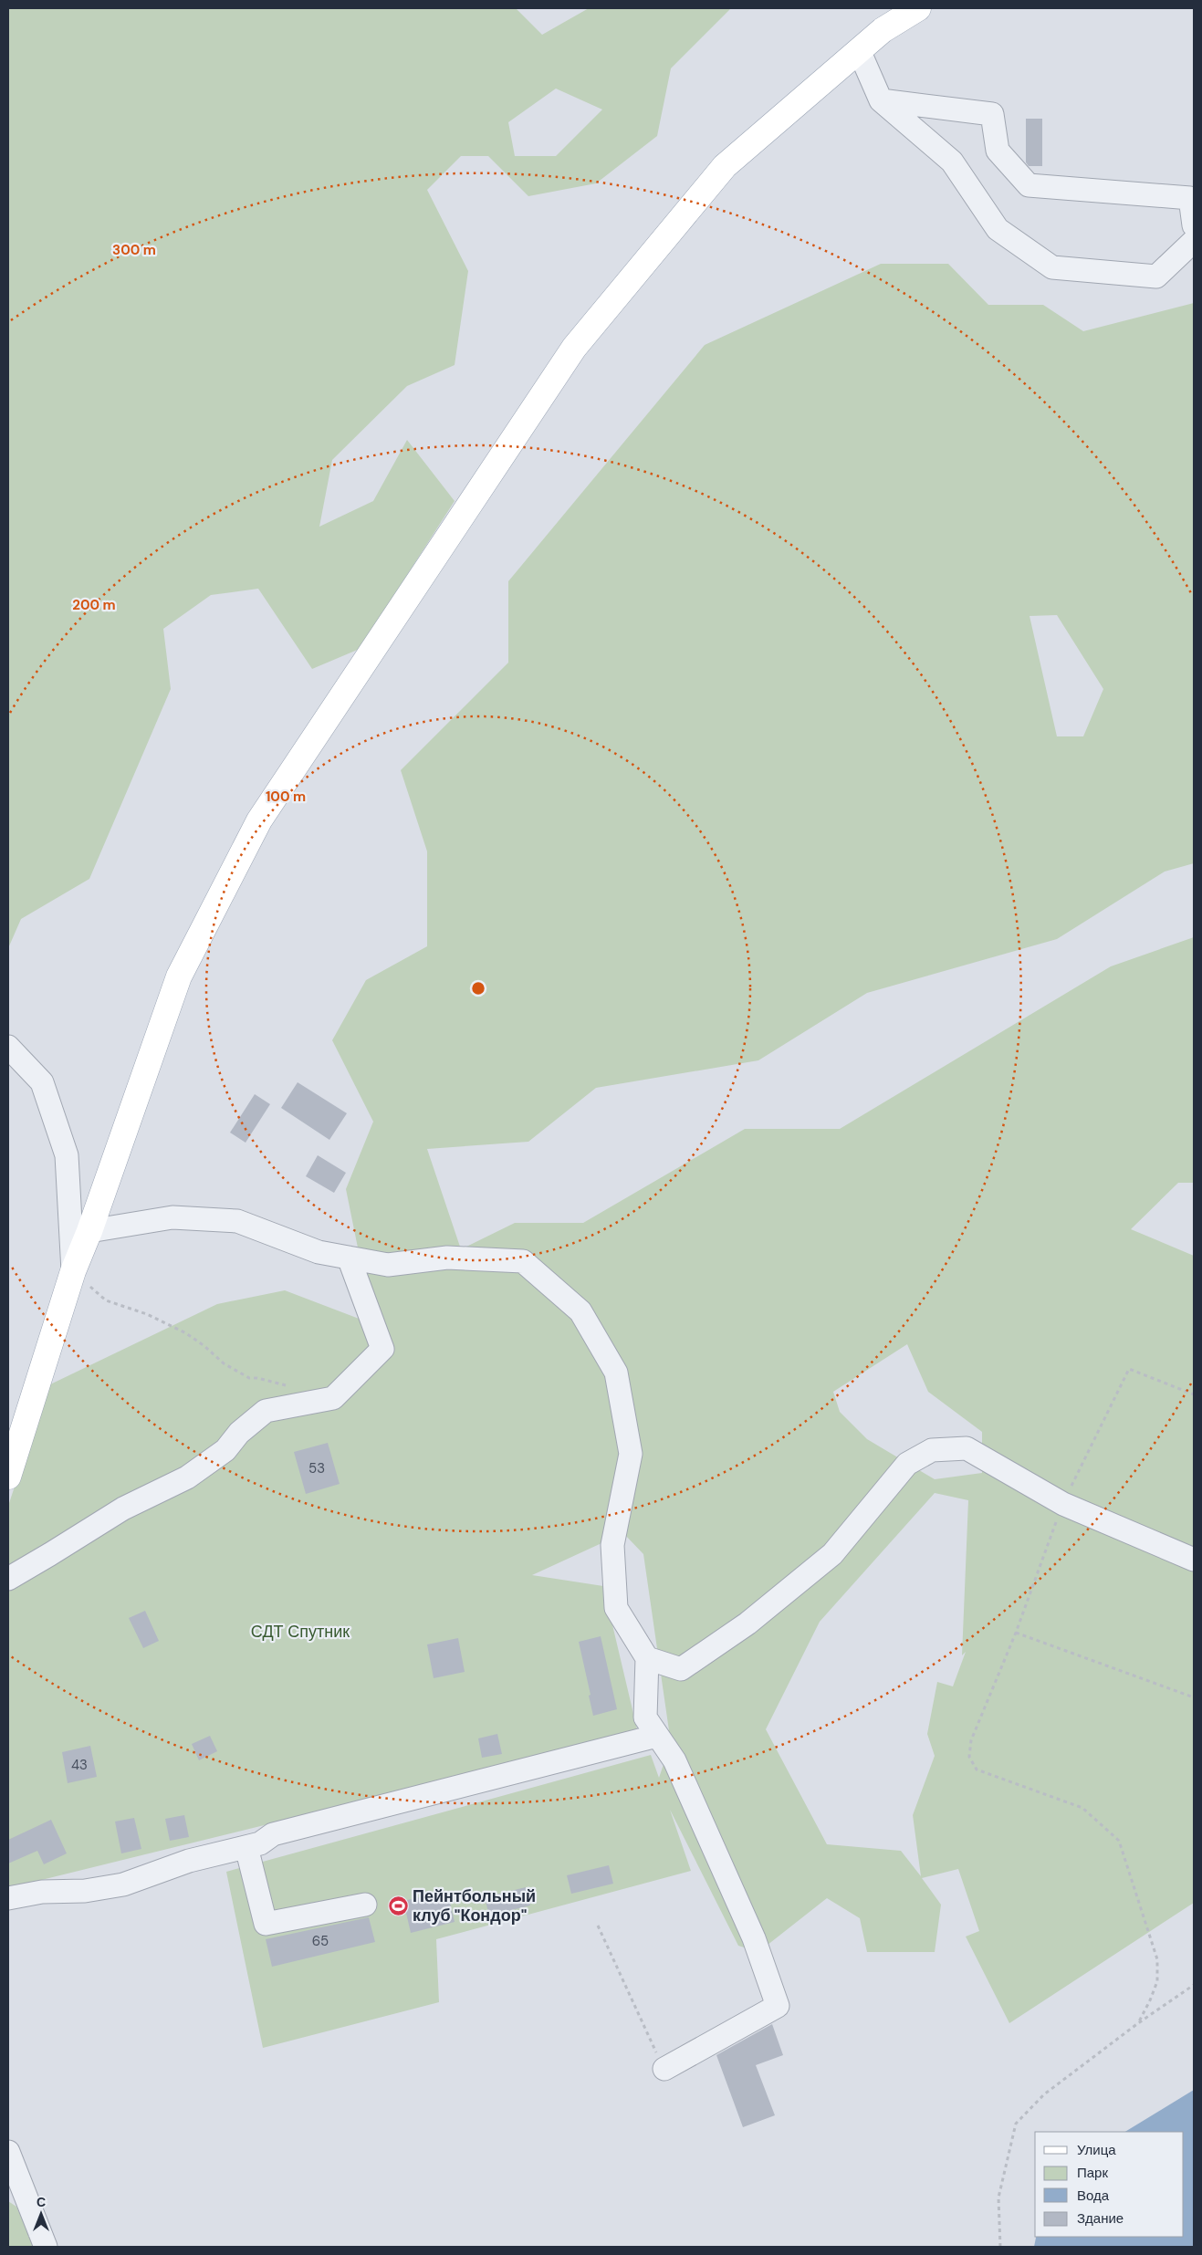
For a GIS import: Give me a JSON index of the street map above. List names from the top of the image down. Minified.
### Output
{"parks":["СДТ Спутник"],"places":{"sports":["Пейнтбольный клуб \"Кондор\""]},"house_numbers":["53","43","65"],"legend":["Улица","Парк","Вода","Здание"],"north":"top","rings":["300 m","200 m","100 m"]}
